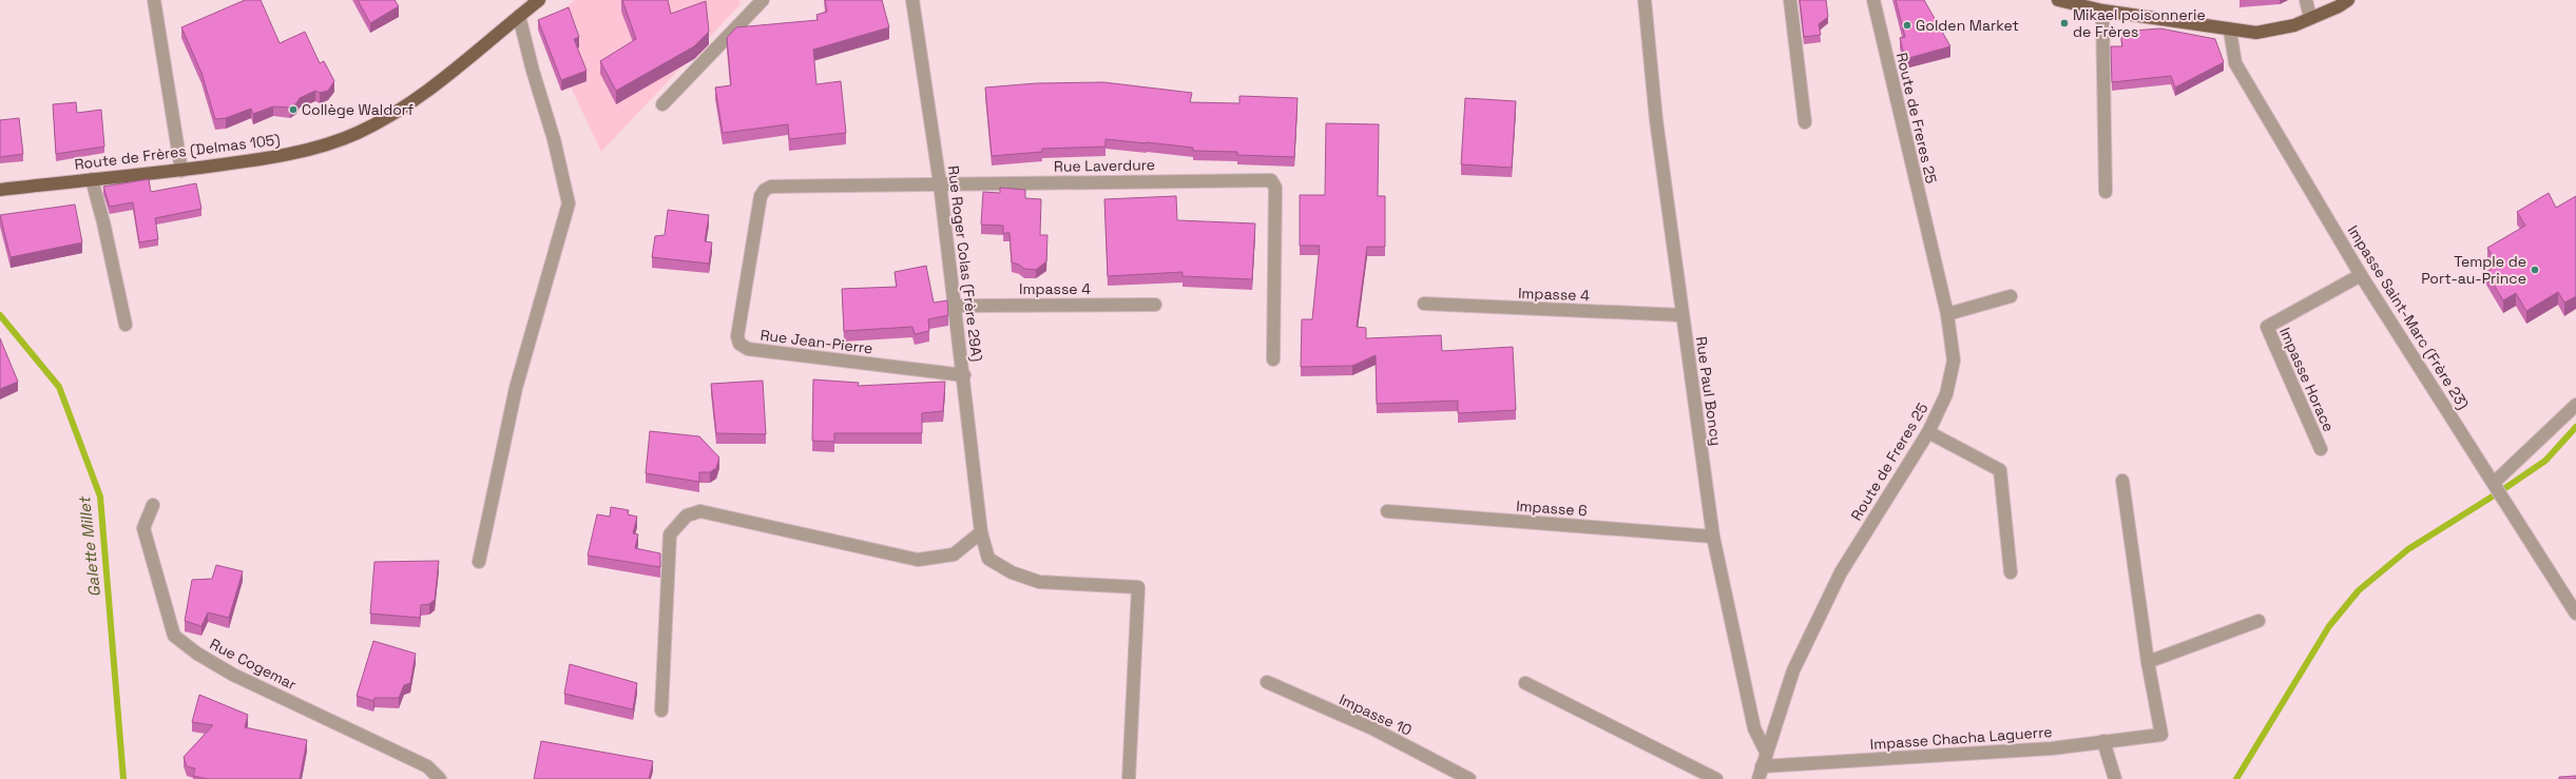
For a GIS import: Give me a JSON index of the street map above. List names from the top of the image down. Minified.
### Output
{"streets":{"main road":["Route de Frères (Delmas 105)"],"street":["Route de Freres 25","Rue Laverdure","Rue Roger Colas (Frère 29A)","Impasse 4","Impasse Saint-Marc (Frère 23)","Rue Jean-Pierre","Impasse Horace","Rue Paul Boncy","Impasse 6","Rue Cogemar","Impasse 10","Impasse Chacha Laguerre"]},"crossings":[["Route de Freres 25","Rue Paul Boncy"],["Rue Laverdure","Rue Roger Colas (Frère 29A)"],["Rue Laverdure","Rue Jean-Pierre"],["Rue Roger Colas (Frère 29A)","Impasse 4"],["Rue Roger Colas (Frère 29A)","Rue Jean-Pierre"],["Impasse 4","Rue Paul Boncy"],["Impasse Saint-Marc (Frère 23)","Impasse Horace"],["Rue Paul Boncy","Impasse 6"]],"water":["Galette Millet"],"places":["Mikael poisonnerie de Frères","Golden Market","Collège Waldorf","Temple de Port-au-Prince"]}
